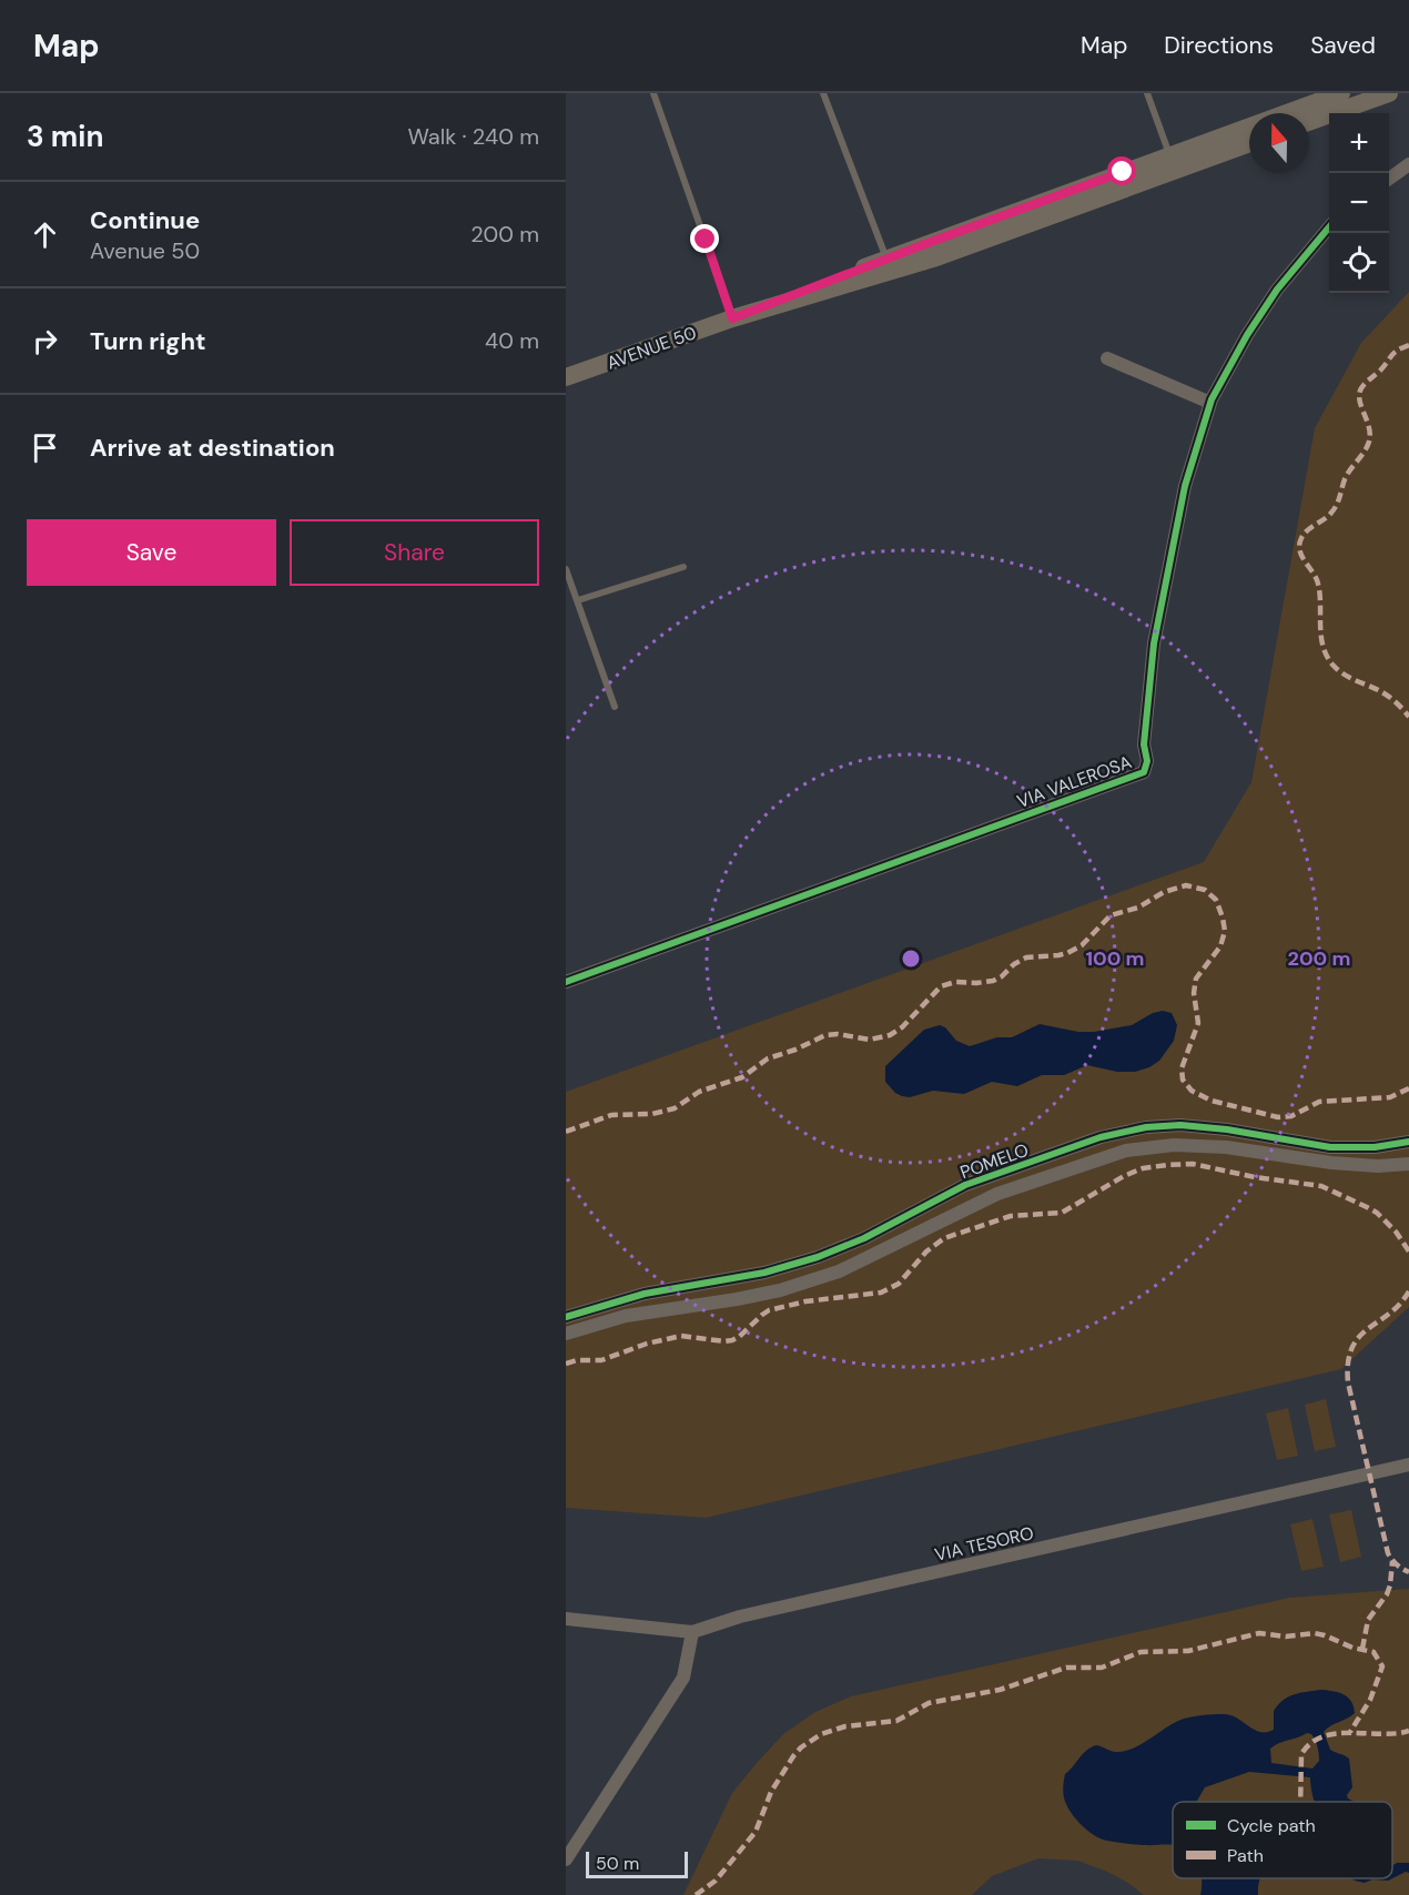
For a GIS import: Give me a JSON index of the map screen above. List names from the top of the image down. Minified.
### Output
{"streets":{"main road":["AVENUE 50"],"street":["VIA VALEROSA","POMELO","VIA TESORO"]},"legend":["Cycle path","Path"],"scale_bar":"50 m","north":"top","page":{"header":"Map","nav":["Map","Directions","Saved"],"heading":["3 min","Walk · 240 m"],"map_buttons":["+","−"],"list":[["Continue","Avenue 50","200 m"],["Turn right","40 m"],"Arrive at destination"],"buttons":["Save","Share"],"scale":"50 m"},"rings":["100 m","200 m"]}
